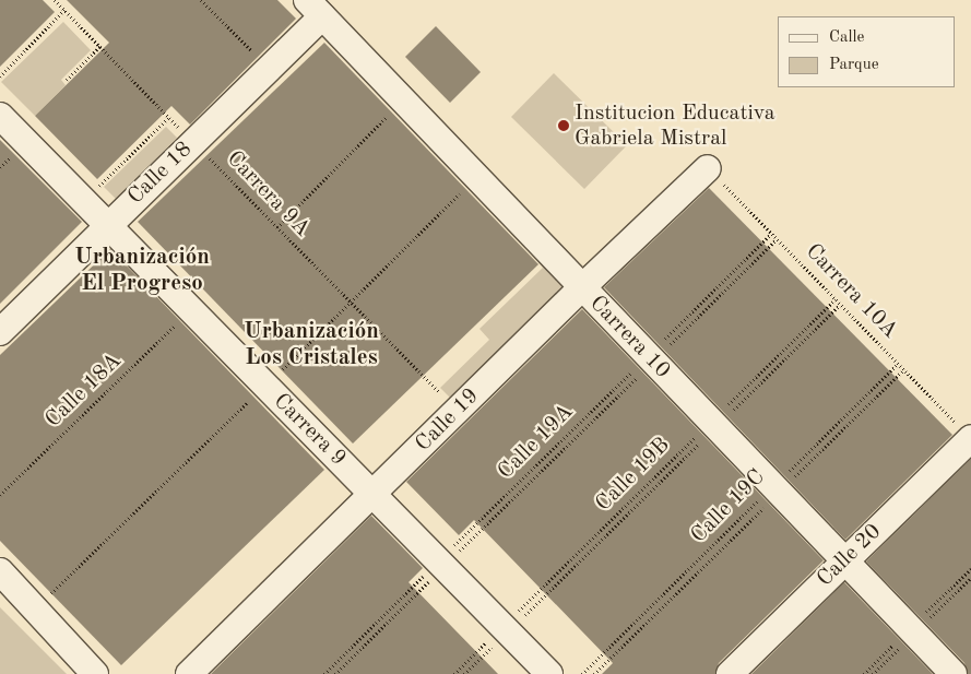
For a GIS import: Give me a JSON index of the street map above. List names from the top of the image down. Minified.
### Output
{"streets":{"street":["Calle 18","Carrera 10","Calle 19","Carrera 9","Calle 20"],"path":["Carrera 9A","Carrera 10A","Calle 18A","Calle 19A","Calle 19B","Calle 19C"]},"crossings":[["Calle 18","Carrera 9A"],["Calle 18","Carrera 10"],["Calle 18","Carrera 9"],["Carrera 9A","Calle 19"],["Carrera 10A","Calle 19"],["Carrera 10A","Calle 19A"],["Carrera 10A","Calle 19B"],["Carrera 10A","Calle 19C"],["Carrera 10A","Calle 20"],["Carrera 10","Calle 19"],["Carrera 10","Calle 19A"],["Carrera 10","Calle 19B"],["Carrera 10","Calle 19C"],["Carrera 10","Calle 20"],["Calle 18A","Carrera 9"],["Calle 19","Carrera 9"],["Carrera 9","Calle 19A"],["Carrera 9","Calle 19B"]],"districts":["Urbanización El Progreso","Urbanización Los Cristales"],"places":["Institucion Educativa Gabriela Mistral"],"legend":["Calle","Parque"]}
